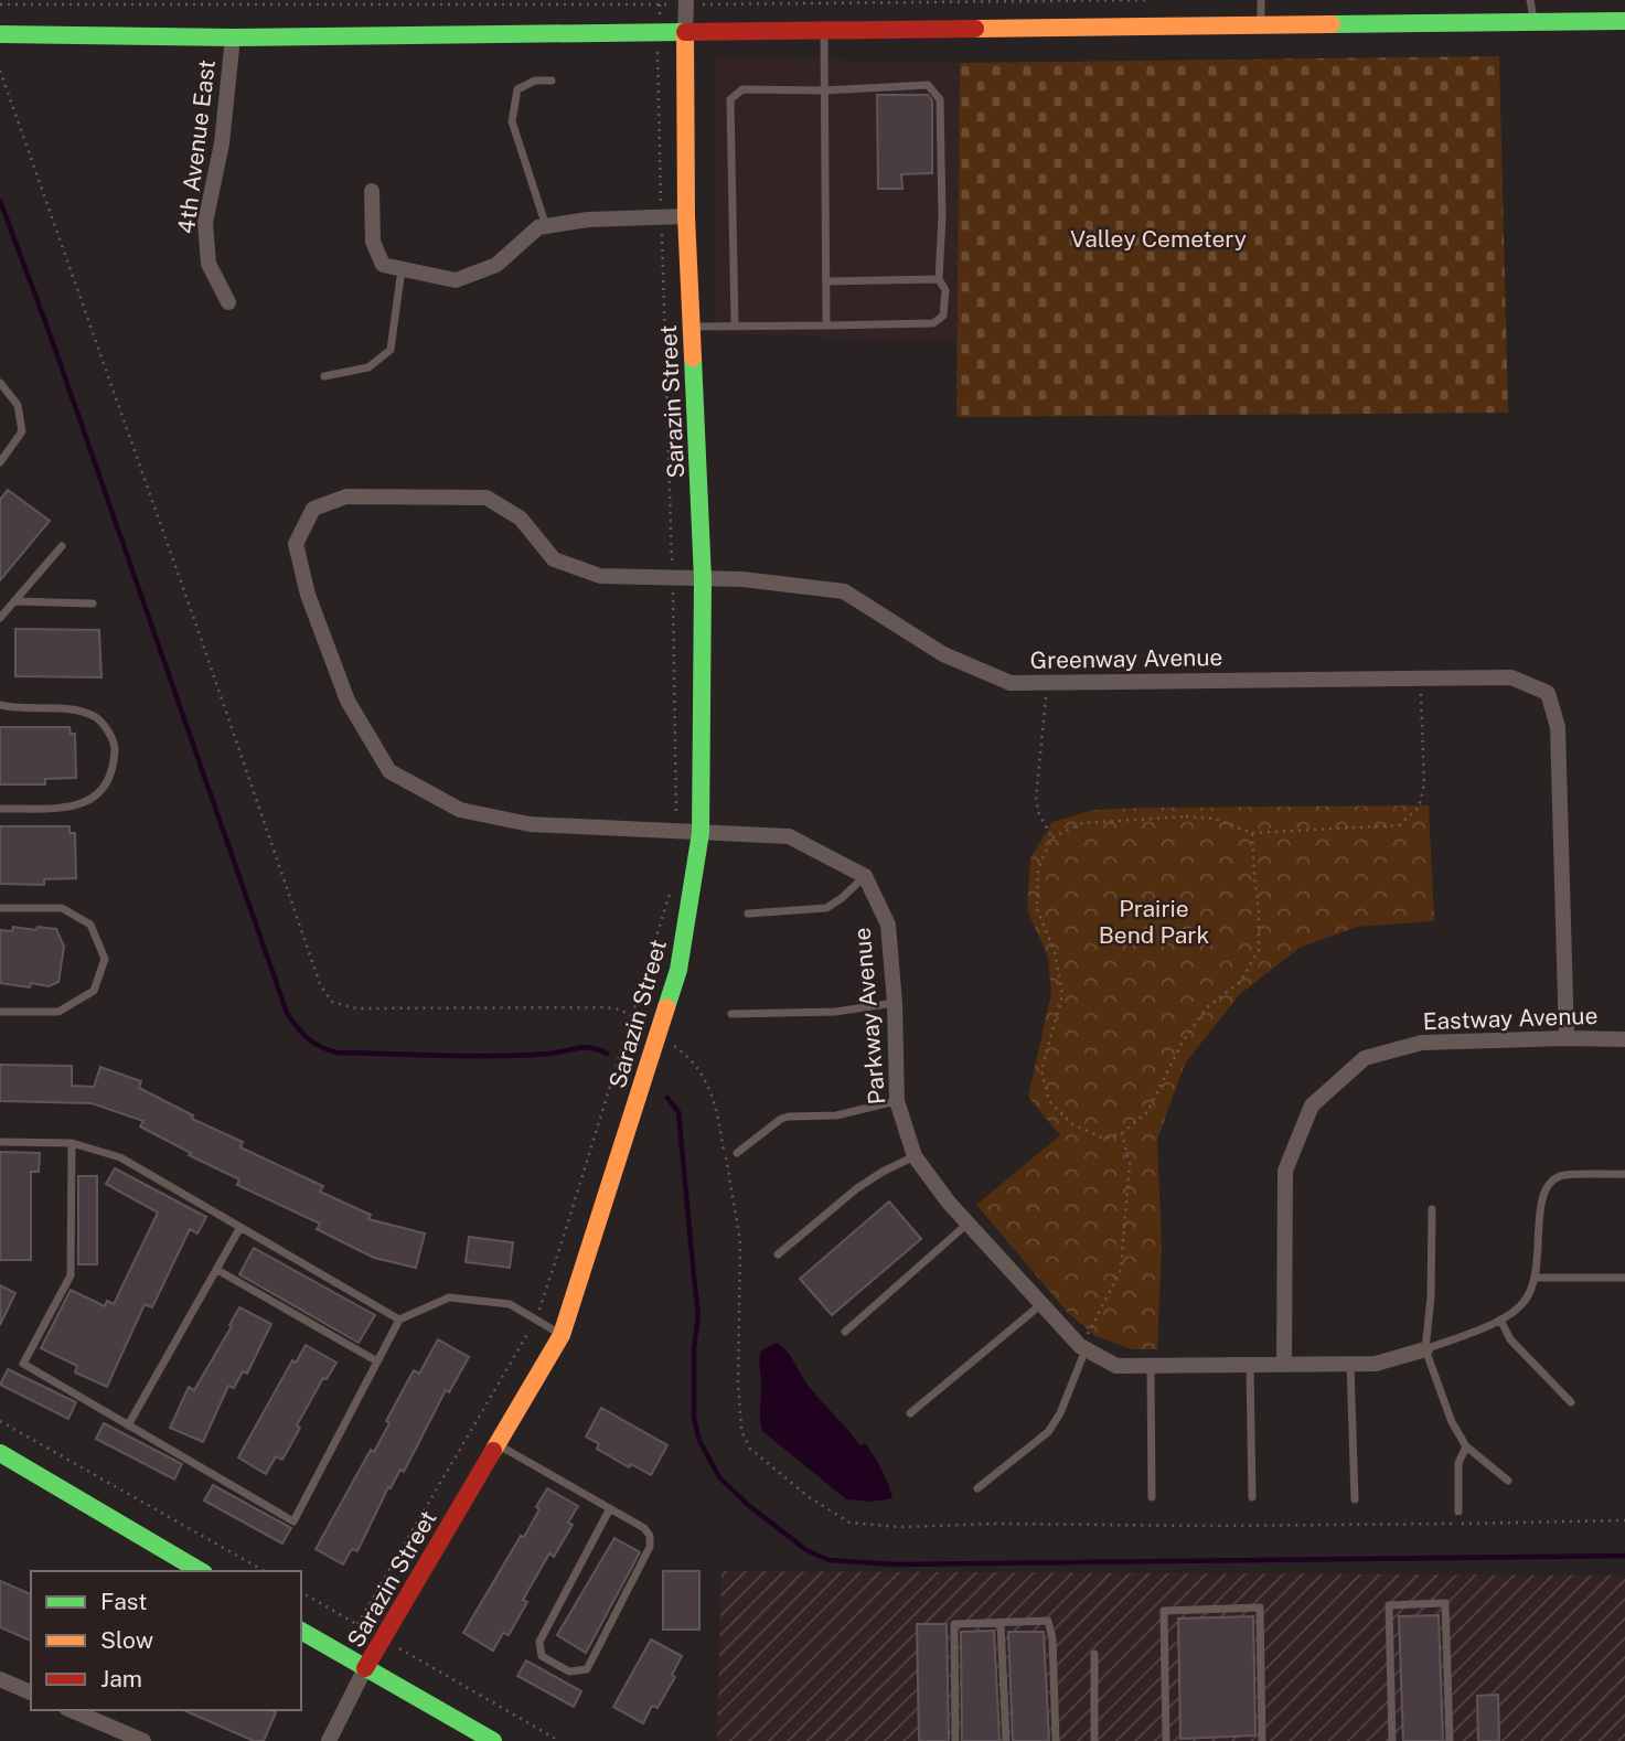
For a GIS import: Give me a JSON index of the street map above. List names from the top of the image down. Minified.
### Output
{"streets":{"street":["4th Avenue East","Sarazin Street","Greenway Avenue","Parkway Avenue","Eastway Avenue"]},"crossings":[["4th Avenue East","Sarazin Street"],["Sarazin Street","Greenway Avenue"],["Greenway Avenue","Eastway Avenue"],["Parkway Avenue","Eastway Avenue"]],"parks":["Valley Cemetery","Prairie Bend Park"],"legend":["Fast","Slow","Jam"]}
